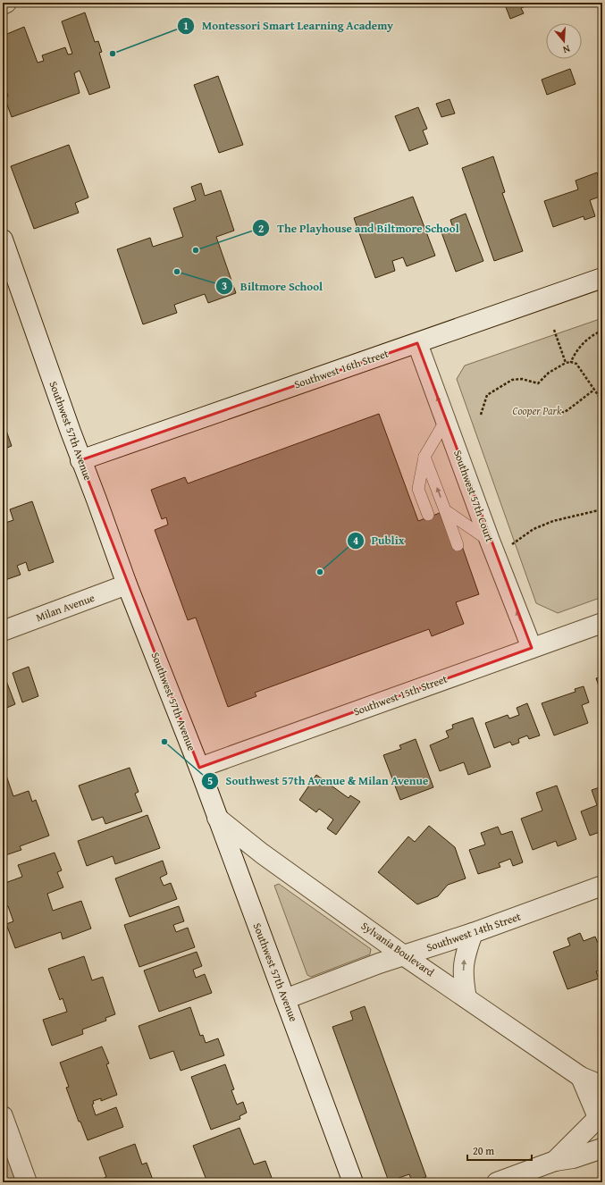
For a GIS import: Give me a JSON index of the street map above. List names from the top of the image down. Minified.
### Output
{"streets":{"street":["Southwest 16th Street","Southwest 57th Avenue","Southwest 57th Court","Milan Avenue","Southwest 15th Street","Southwest 14th Street","Sylvania Boulevard"]},"crossings":[["Southwest 16th Street","Southwest 57th Avenue"],["Southwest 16th Street","Southwest 57th Court"],["Southwest 57th Avenue","Milan Avenue"],["Southwest 57th Avenue","Southwest 15th Street"],["Southwest 57th Avenue","Southwest 14th Street"],["Southwest 57th Avenue","Sylvania Boulevard"],["Southwest 57th Court","Southwest 15th Street"],["Southwest 14th Street","Sylvania Boulevard"]],"one_way":["Southwest 57th Court"],"parks":["Cooper Park"],"places":["Montessori Smart Learning Academy","The Playhouse and Biltmore School","Biltmore School","Publix","Southwest 57th Avenue & Milan Avenue"],"scale_bar":"20 m","north":"bottom"}
